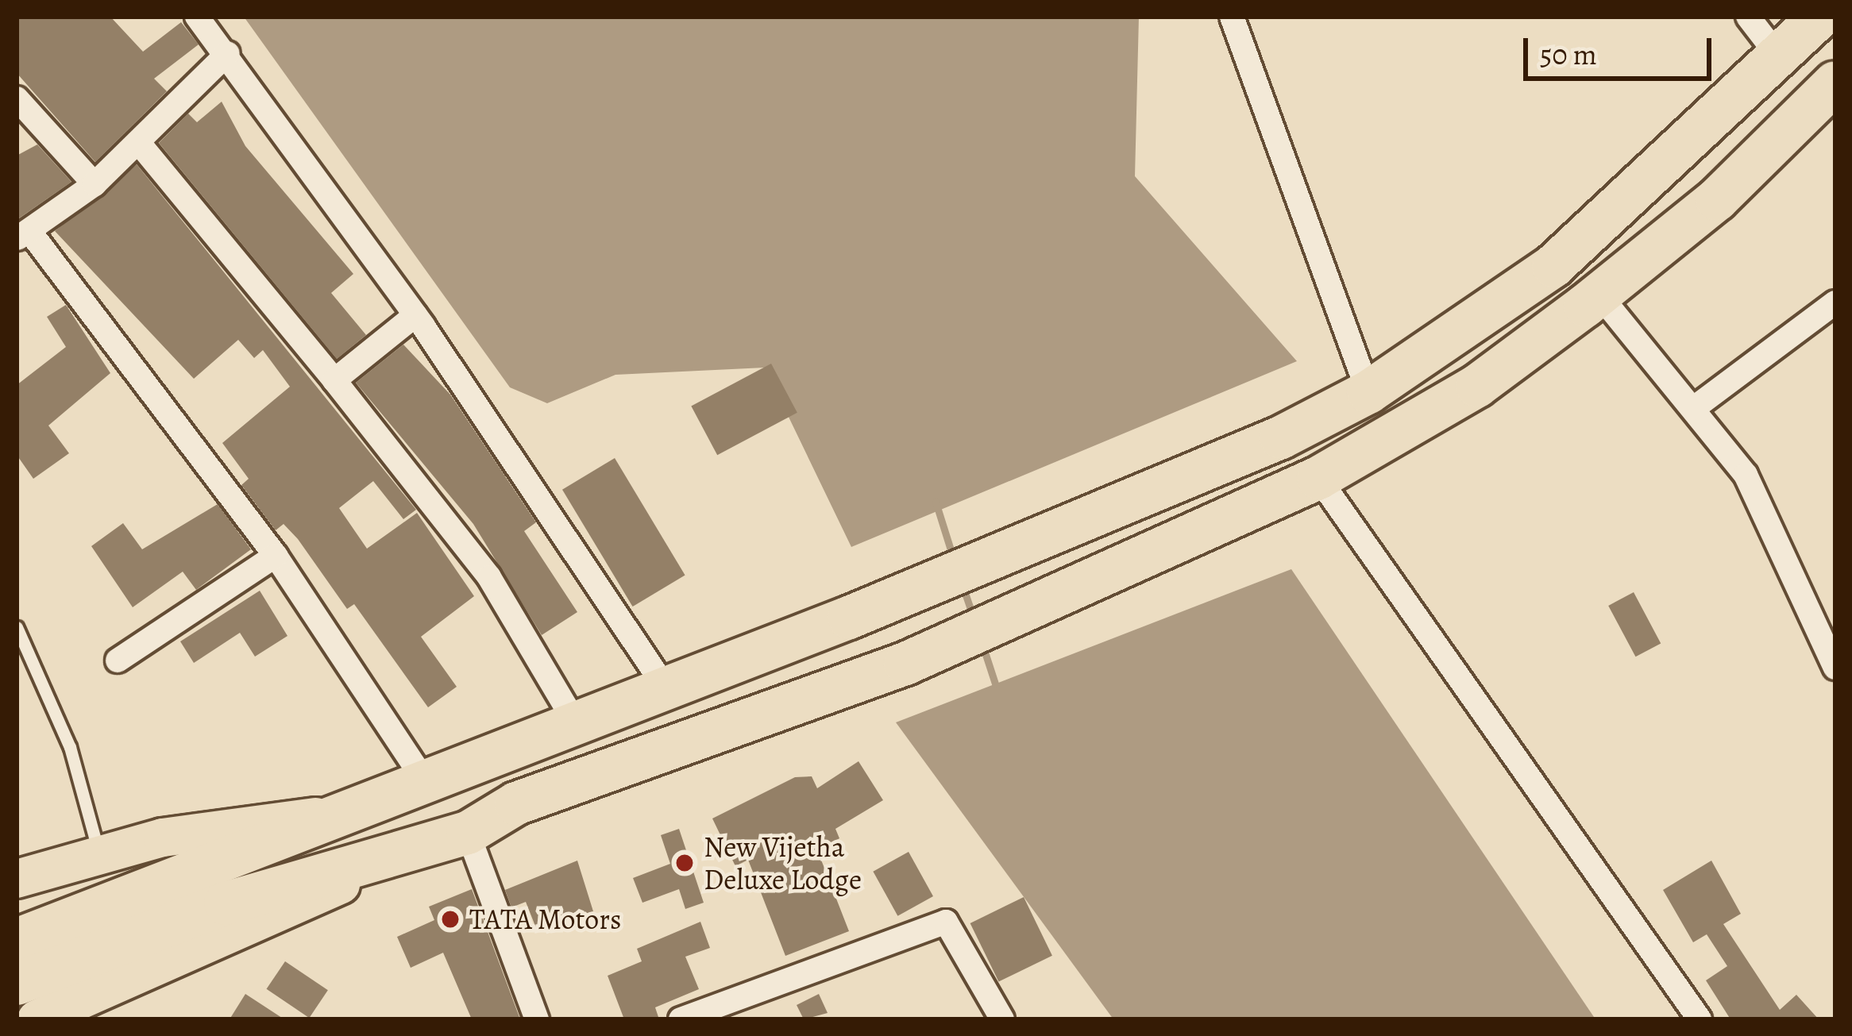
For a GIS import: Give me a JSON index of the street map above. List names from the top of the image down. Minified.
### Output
{"places":["New Vijetha Deluxe Lodge","TATA Motors"],"scale_bar":"50 m"}
